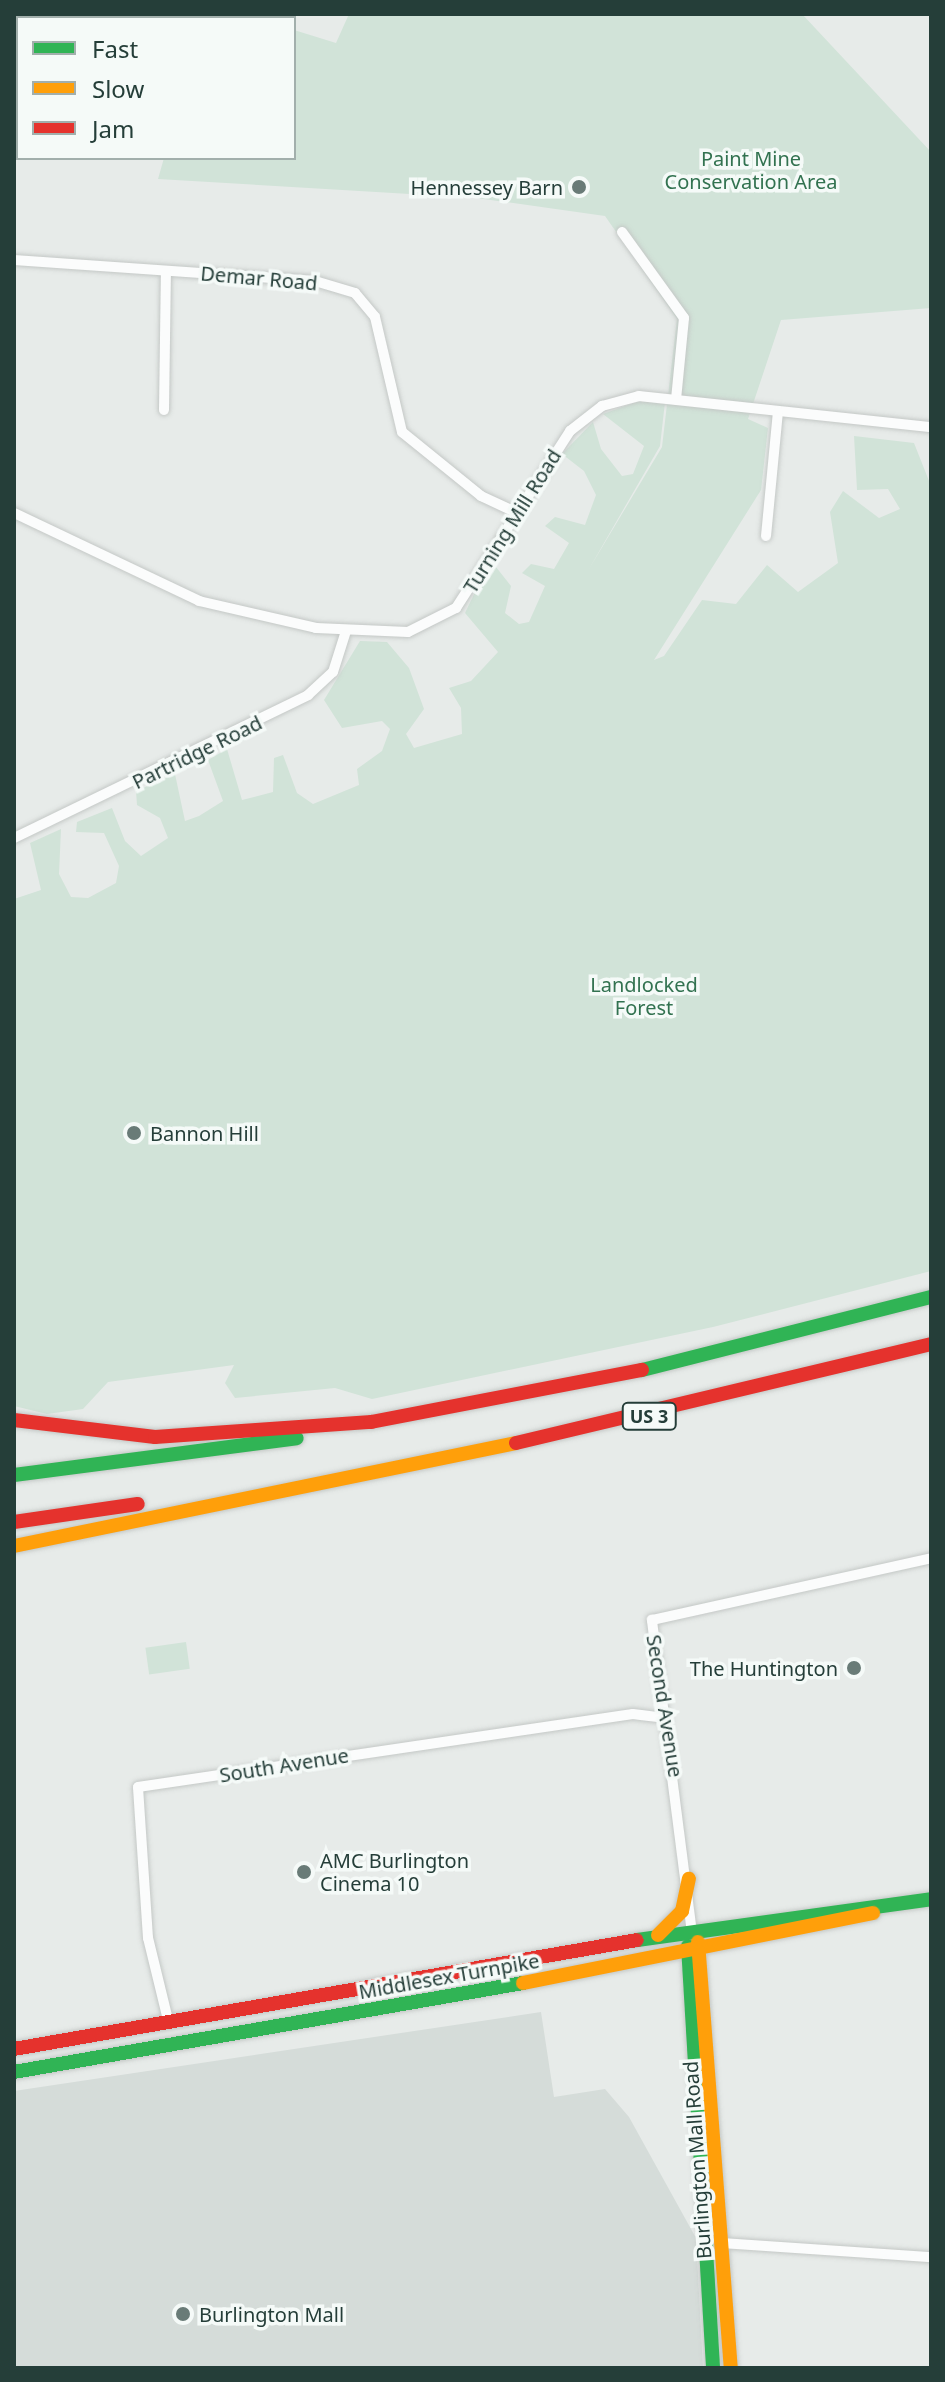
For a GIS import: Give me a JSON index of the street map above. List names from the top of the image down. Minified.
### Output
{"streets":{"main road":["US 3","Middlesex Turnpike","Burlington Mall Road"],"street":["Demar Road","Turning Mill Road","Partridge Road","Second Avenue","South Avenue"]},"crossings":[["Demar Road","Turning Mill Road"],["Turning Mill Road","Partridge Road"],["Second Avenue","South Avenue"],["Second Avenue","Middlesex Turnpike"],["South Avenue","Middlesex Turnpike"],["Middlesex Turnpike","Burlington Mall Road"]],"parks":["Paint Mine Conservation Area","Landlocked Forest"],"places":["Hennessey Barn","Bannon Hill","The Huntington","AMC Burlington Cinema 10","Burlington Mall"],"legend":["Fast","Slow","Jam"]}
